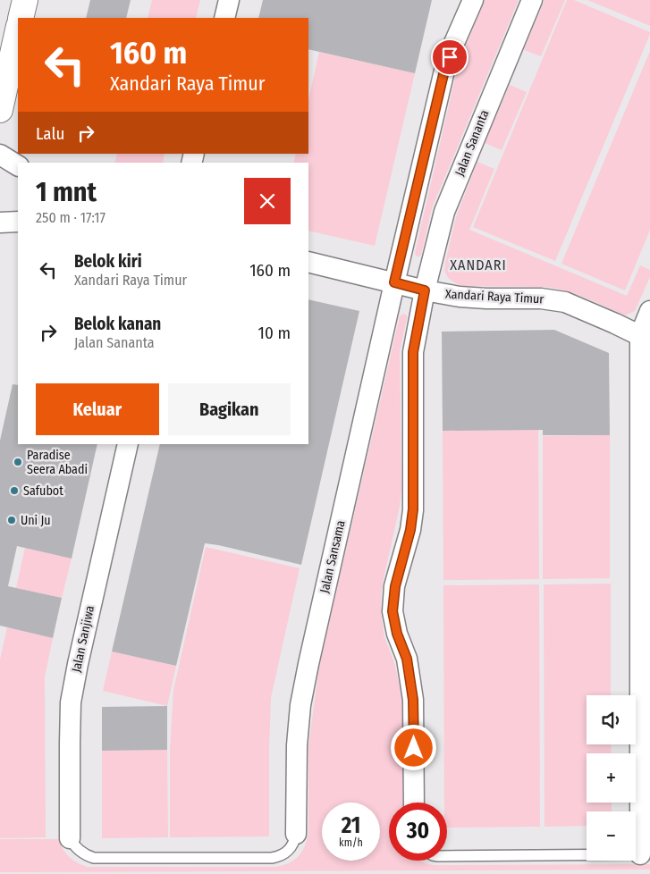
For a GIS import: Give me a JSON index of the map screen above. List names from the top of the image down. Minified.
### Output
{"streets":{"street":["Jalan Sananta","Xandari Raya Timur","Jalan Sansama","Jalan Sanjiwa"]},"crossings":[["Jalan Sananta","Xandari Raya Timur"],["Xandari Raya Timur","Jalan Sansama"]],"districts":["XANDARI"],"places":["Paradise Seera Abadi","Safubot","Uni Ju"],"page":{"turn":["160 m","Xandari Raya Timur"],"then":"Lalu","heading":["1 mnt","250 m · 17:17"],"list":[{"name":"Belok kiri","note":"Xandari Raya Timur","value":"160 m"},{"name":"Belok kanan","note":"Jalan Sananta","value":"10 m"}],"buttons":["Keluar","Bagikan"],"map_buttons":["+","−"],"speed":"21 km/h","limit":"30"}}
